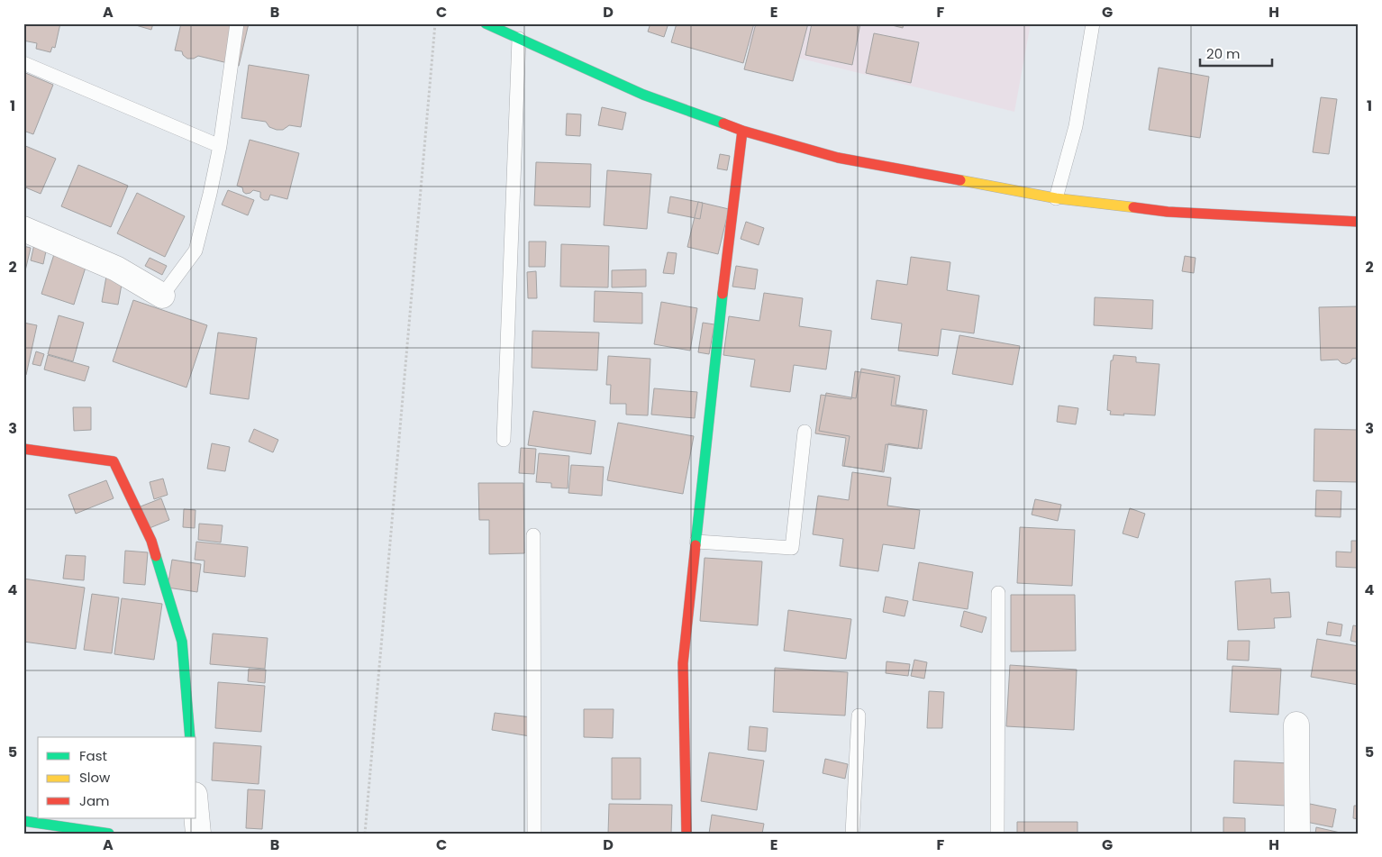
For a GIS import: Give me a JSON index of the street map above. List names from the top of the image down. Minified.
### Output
{"legend":["Fast","Slow","Jam"],"scale_bar":"20 m","grid":{"columns":["A","B","C","D","E","F","G","H"],"rows":["1","2","3","4","5"]}}
